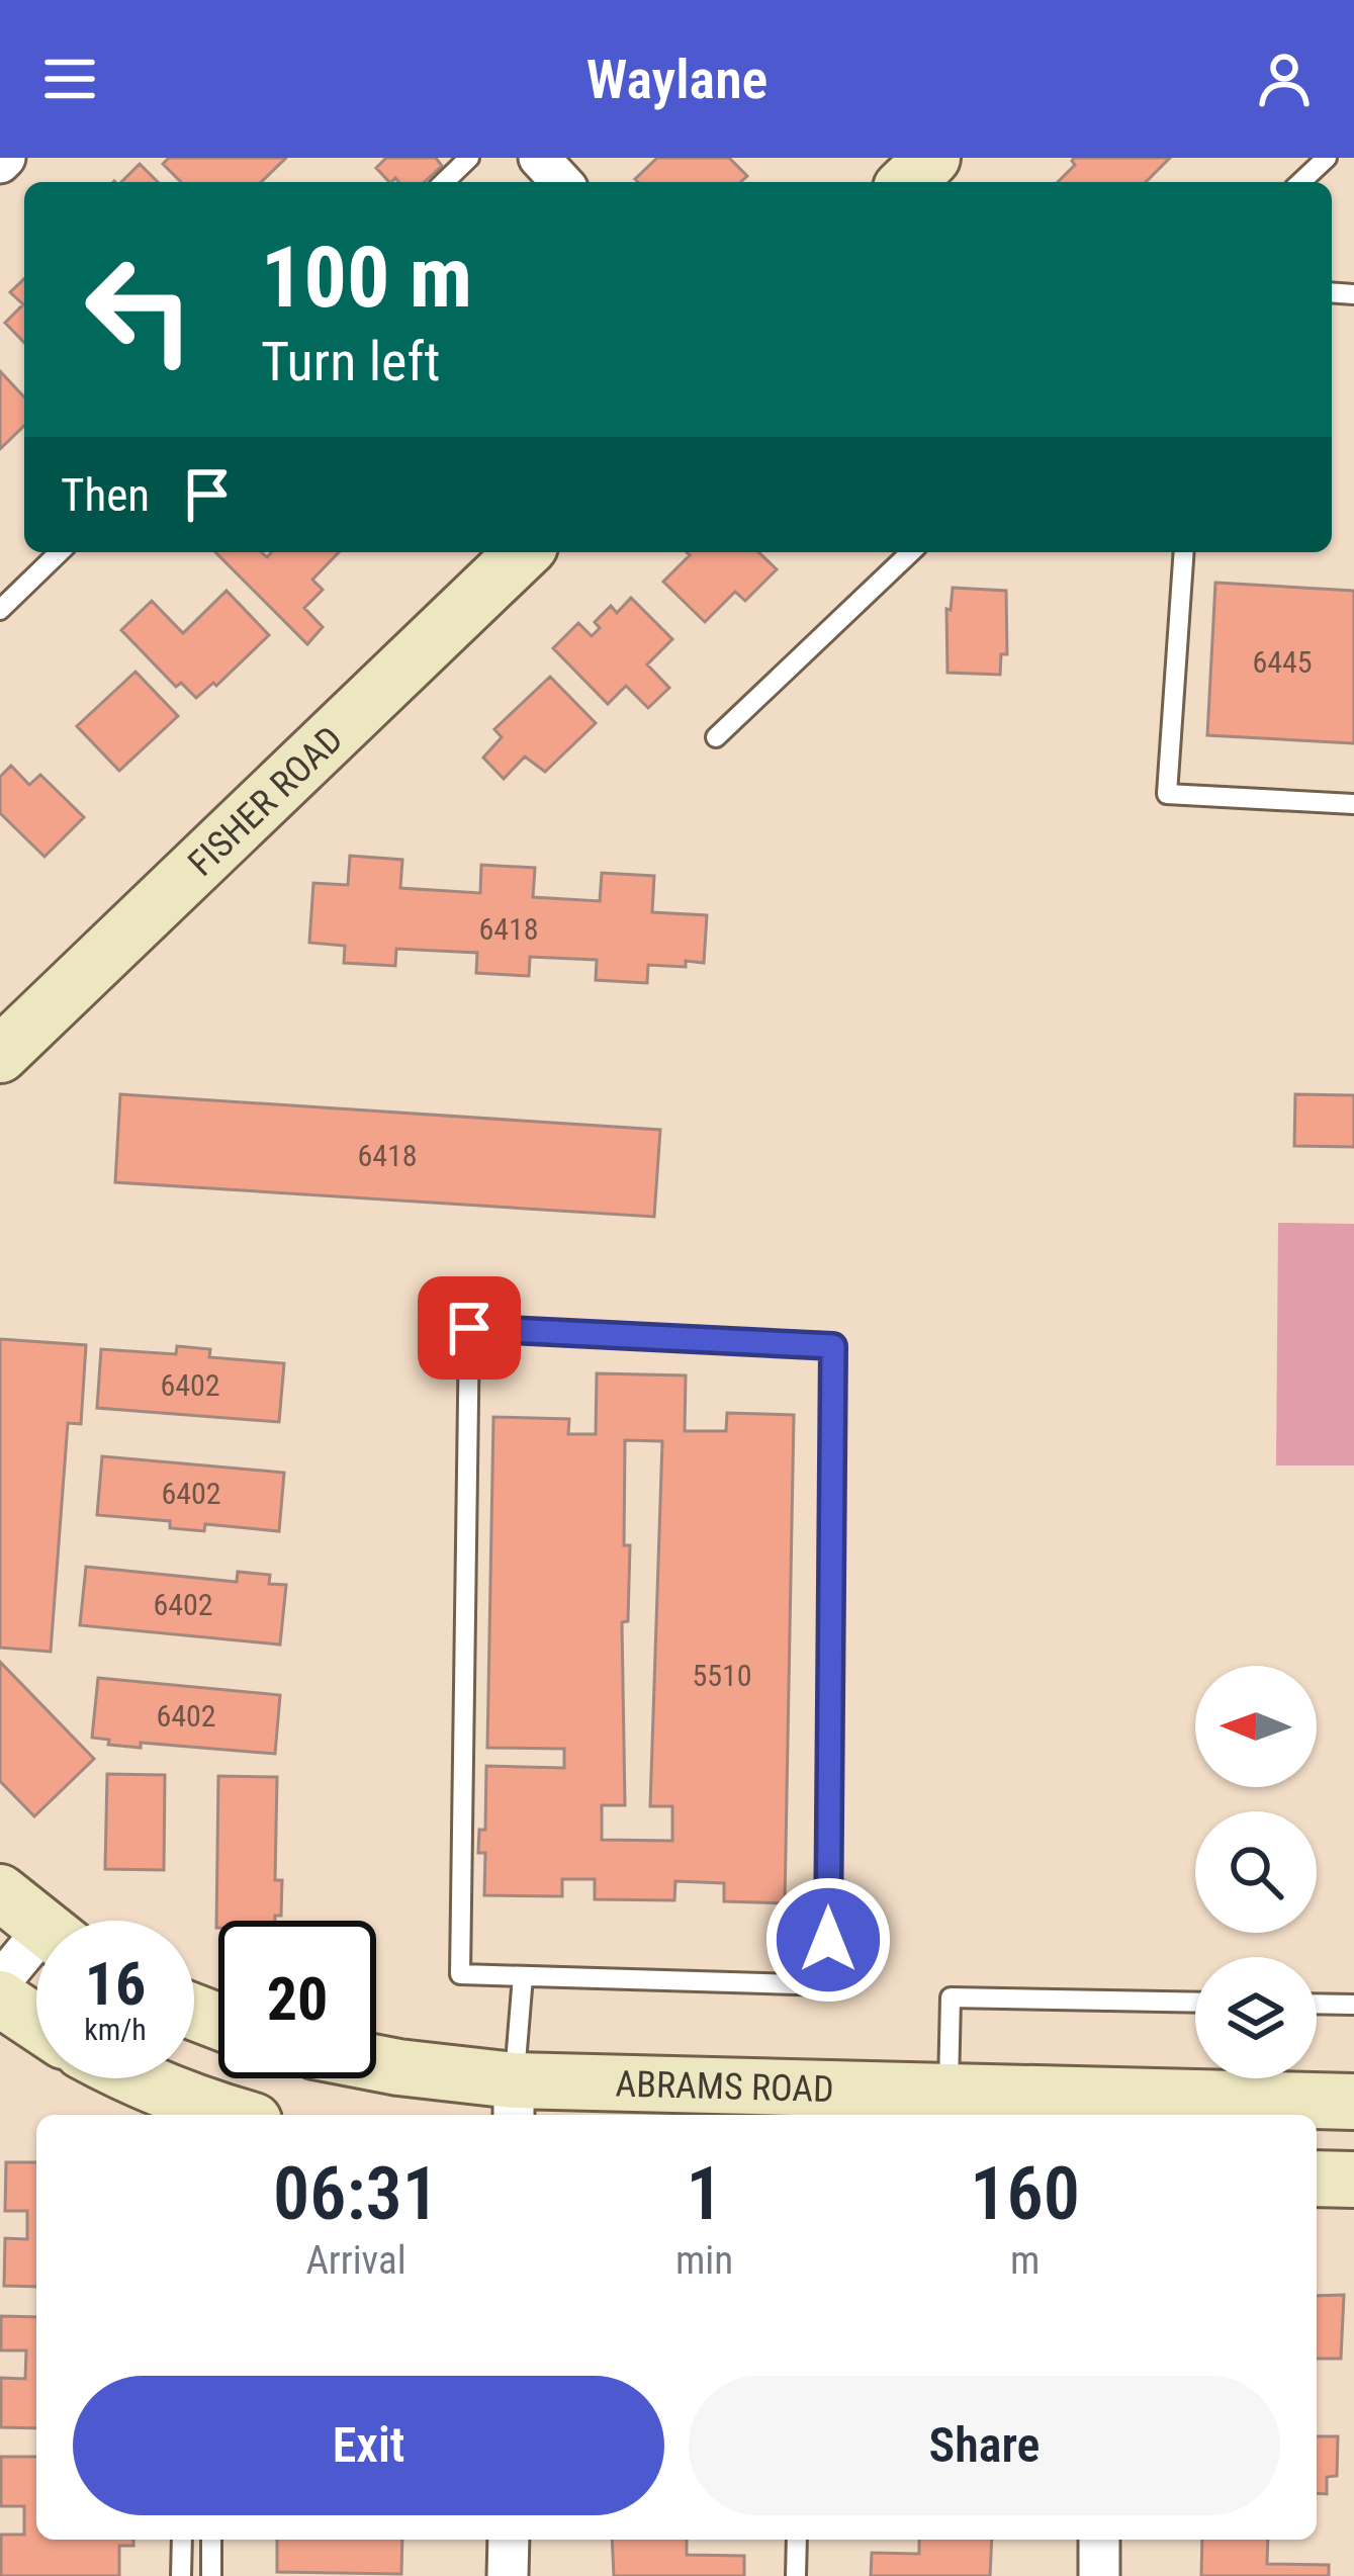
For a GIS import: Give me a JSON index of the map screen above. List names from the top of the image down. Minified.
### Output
{"streets":{"main road":["FISHER ROAD","ABRAMS ROAD"]},"house_numbers":["6445","6418","6418","6402","6402","6402","5510","6402"],"north":"left","page":{"header":"Waylane","turn":["100 m","Turn left"],"then":"Then","speed":"16 km/h","limit":"20","eta":["06:31","Arrival","1","min","160","m"],"buttons":["Exit","Share"]}}
